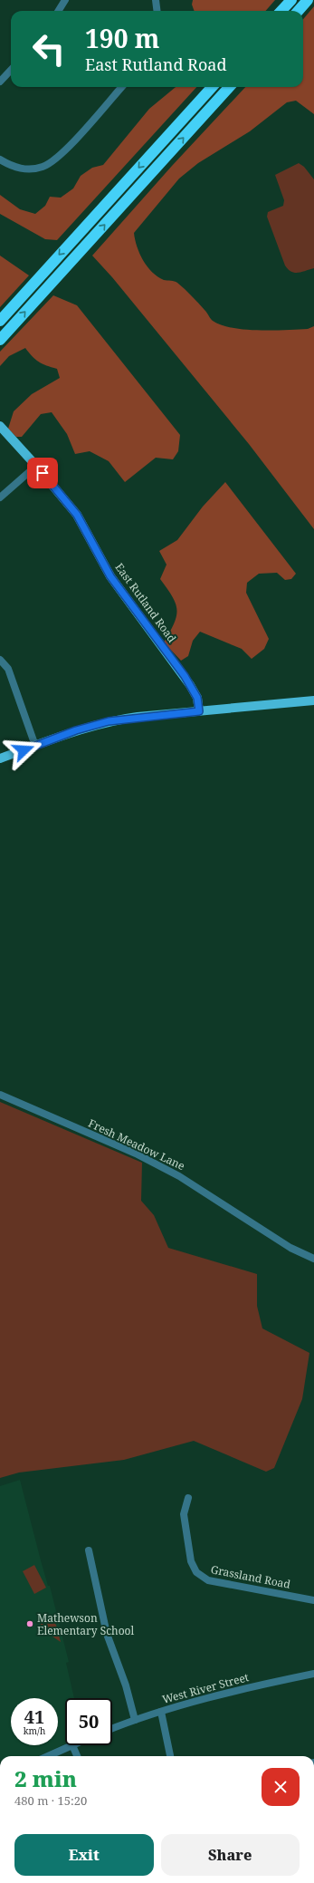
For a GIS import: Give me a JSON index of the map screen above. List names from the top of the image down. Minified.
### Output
{"streets":{"main road":["East Rutland Road"],"street":["Fresh Meadow Lane","Grassland Road","West River Street"]},"places":["Mathewson Elementary School"],"page":{"turn":["190 m","East Rutland Road"],"speed":"41 km/h","limit":"50","heading":["2 min","480 m · 15:20"],"buttons":["Exit","Share"]}}
